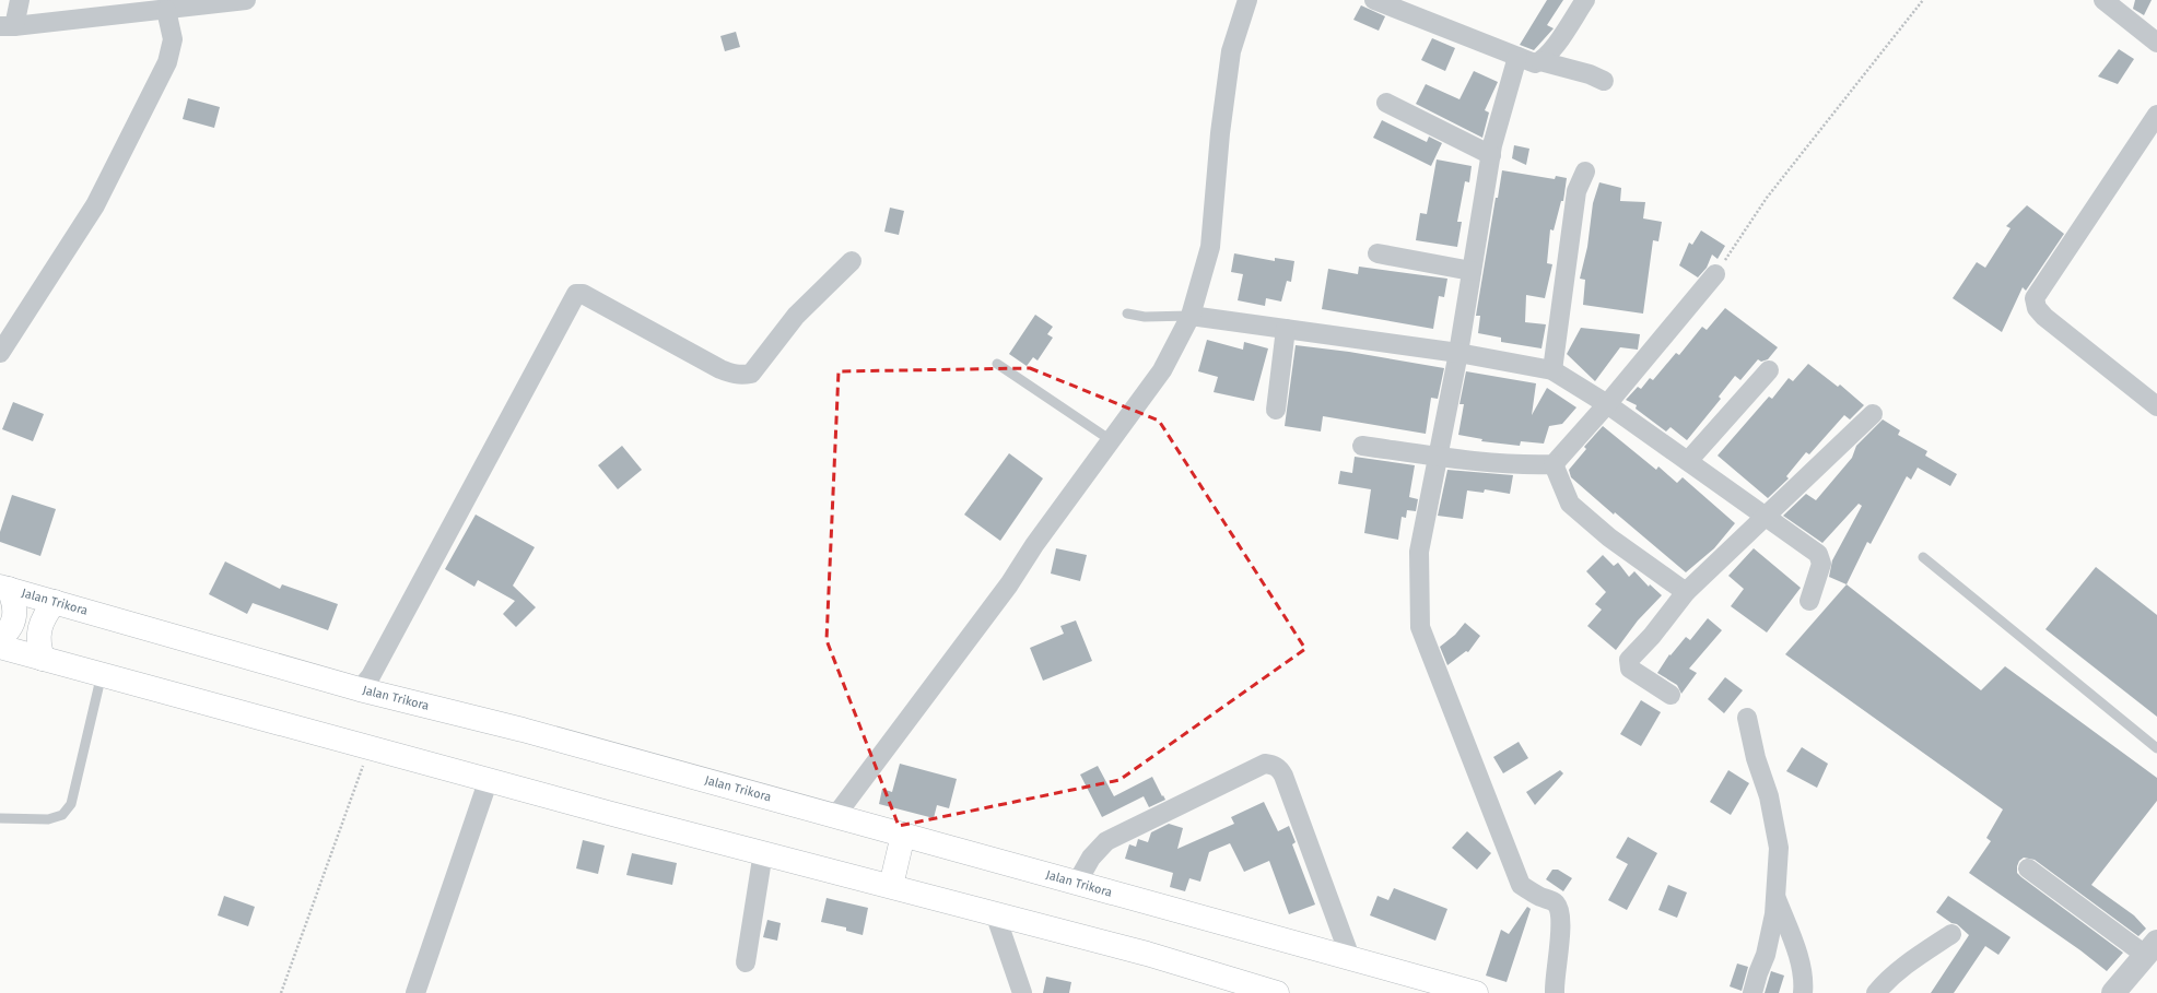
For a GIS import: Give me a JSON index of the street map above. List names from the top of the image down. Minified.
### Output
{"streets":{"main road":["Jalan Trikora"]}}
